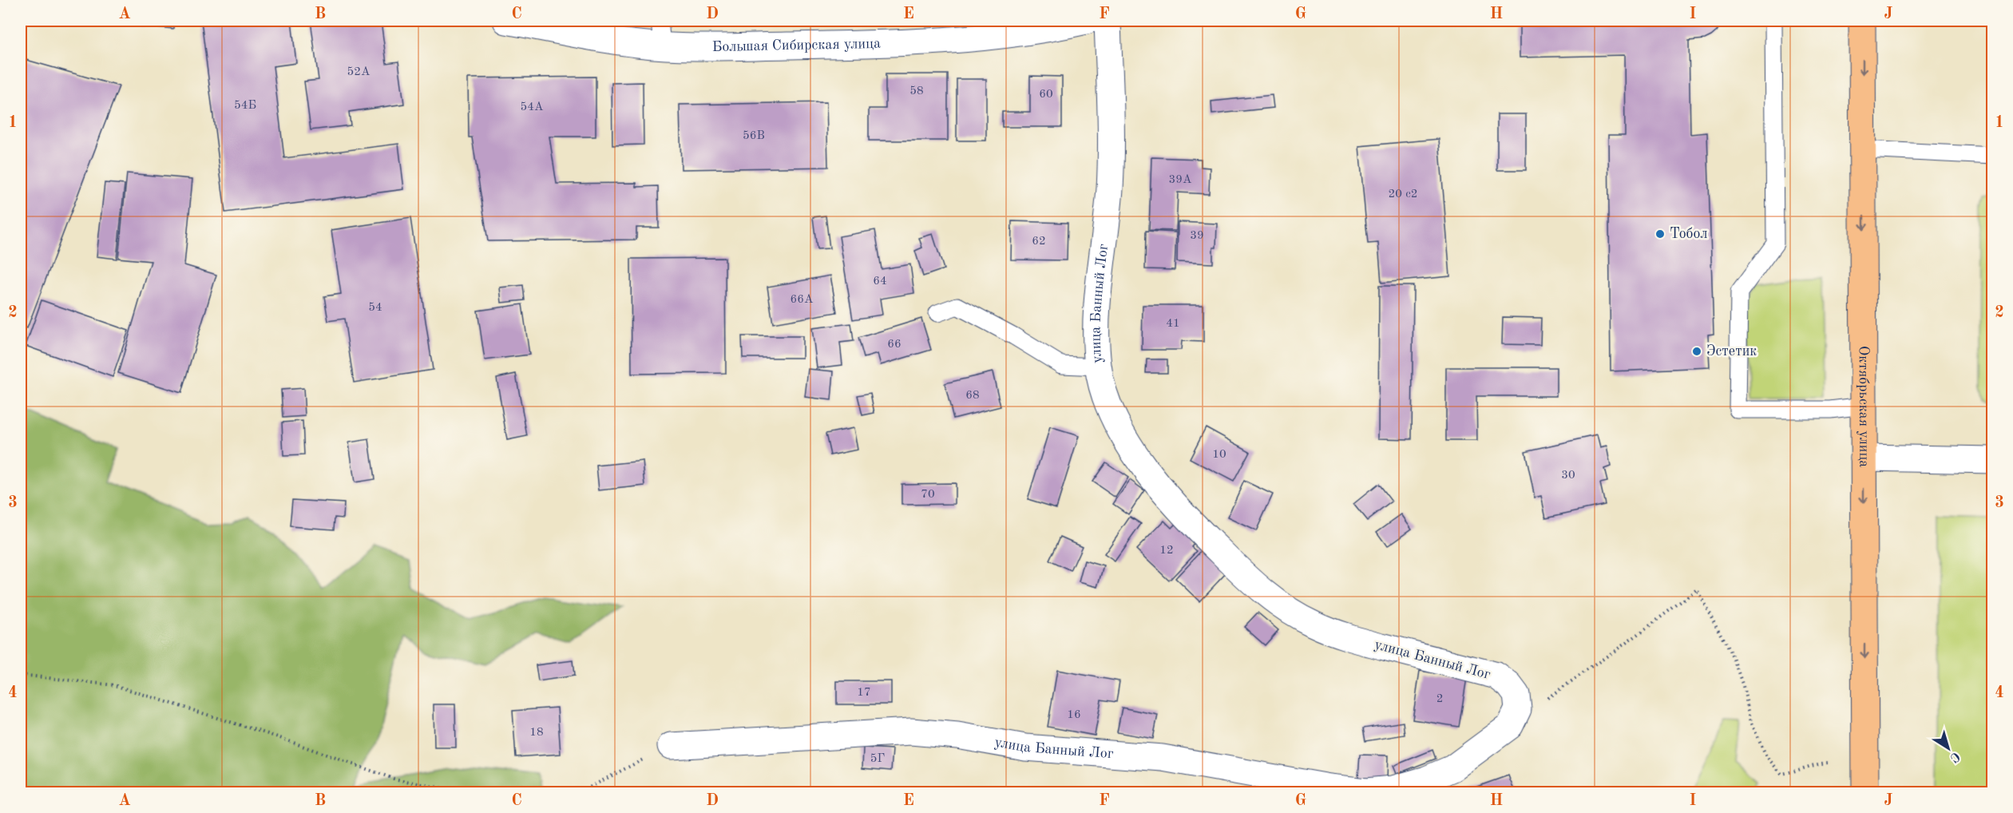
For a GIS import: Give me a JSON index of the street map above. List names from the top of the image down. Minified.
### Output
{"streets":{"main road":["Октябрьская улица"],"street":["Большая Сибирская улица","улица Банный Лог"]},"one_way":["Октябрьская улица"],"places":["Тобол","Эстетик"],"house_numbers":["52А","58","60","54Б","54А","56В","39А","20 с2","39","62","64","66А","54","41","66","68","10","30","70","12","17","2","16","18","5Г"],"north":"bottom right","grid":{"columns":["A","B","C","D","E","F","G","H","I","J"],"rows":["1","2","3","4"]}}
